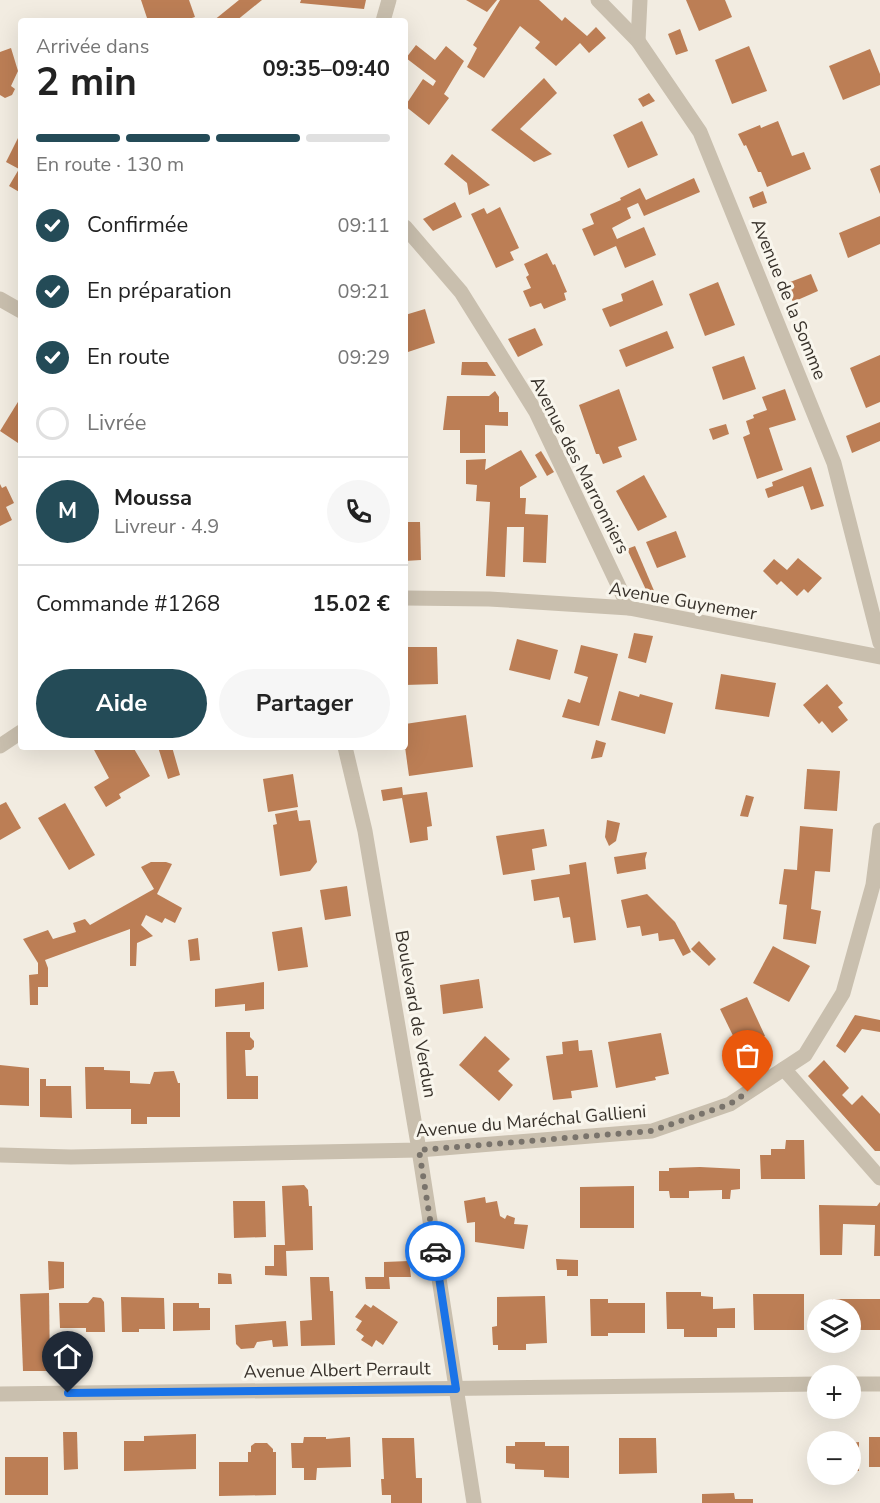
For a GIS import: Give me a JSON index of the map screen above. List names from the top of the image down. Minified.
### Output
{"streets":{"street":["Avenue de la Somme","Avenue des Marronniers","Avenue Guynemer","Boulevard de Verdun","Avenue du Maréchal Gallieni","Avenue Albert Perrault"]},"crossings":[["Avenue des Marronniers","Avenue Guynemer"],["Boulevard de Verdun","Avenue du Maréchal Gallieni"],["Boulevard de Verdun","Avenue Albert Perrault"]],"page":{"heading":["2 min","Arrivée dans","09:35–09:40"],"panel":["Moussa","Livreur · 4.9","Commande #1268","15.02 €"],"bar":"En route · 130 m","list":[["Confirmée","09:11"],["En préparation","09:21"],["En route","09:29"],"Livrée"],"round":"M","buttons":["Aide","Partager"],"map_buttons":["+","−"]}}
